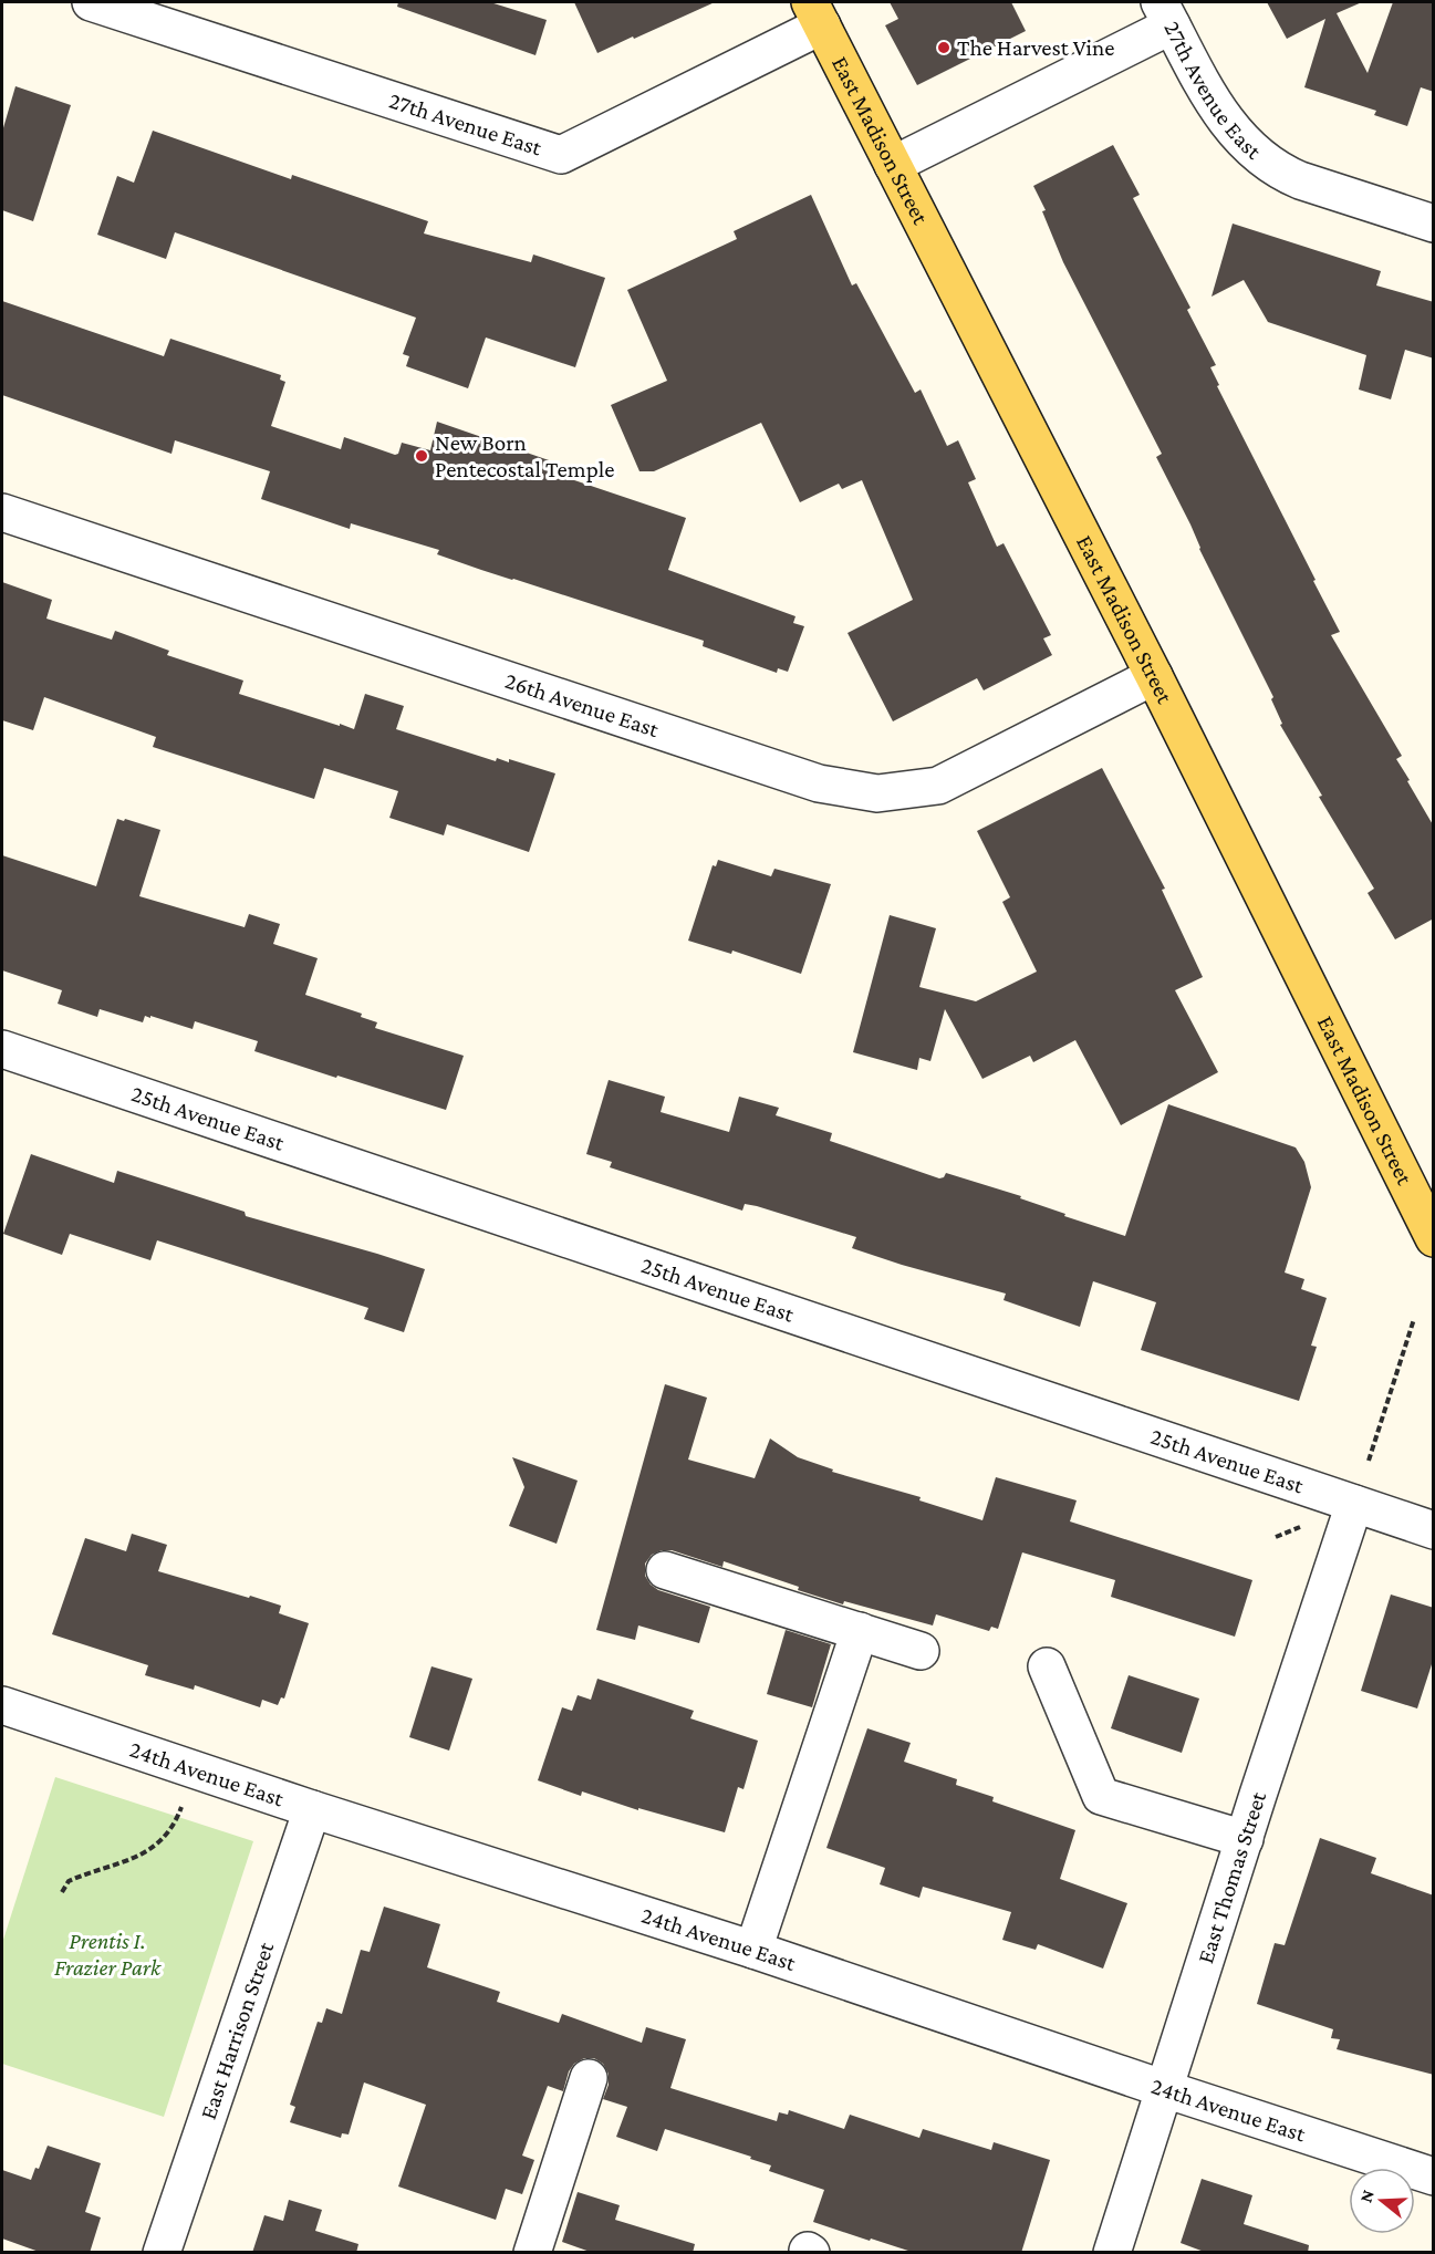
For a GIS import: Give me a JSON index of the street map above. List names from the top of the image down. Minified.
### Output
{"streets":{"main road":["East Madison Street"],"street":["27th Avenue East","26th Avenue East","25th Avenue East","24th Avenue East","East Thomas Street","East Harrison Street"]},"crossings":[["27th Avenue East","East Madison Street"],["East Madison Street","26th Avenue East"],["25th Avenue East","East Thomas Street"],["24th Avenue East","East Thomas Street"],["24th Avenue East","East Harrison Street"]],"parks":["Prentis I. Frazier Park"],"places":["The Harvest Vine","New Born Pentecostal Temple"],"north":"left"}
